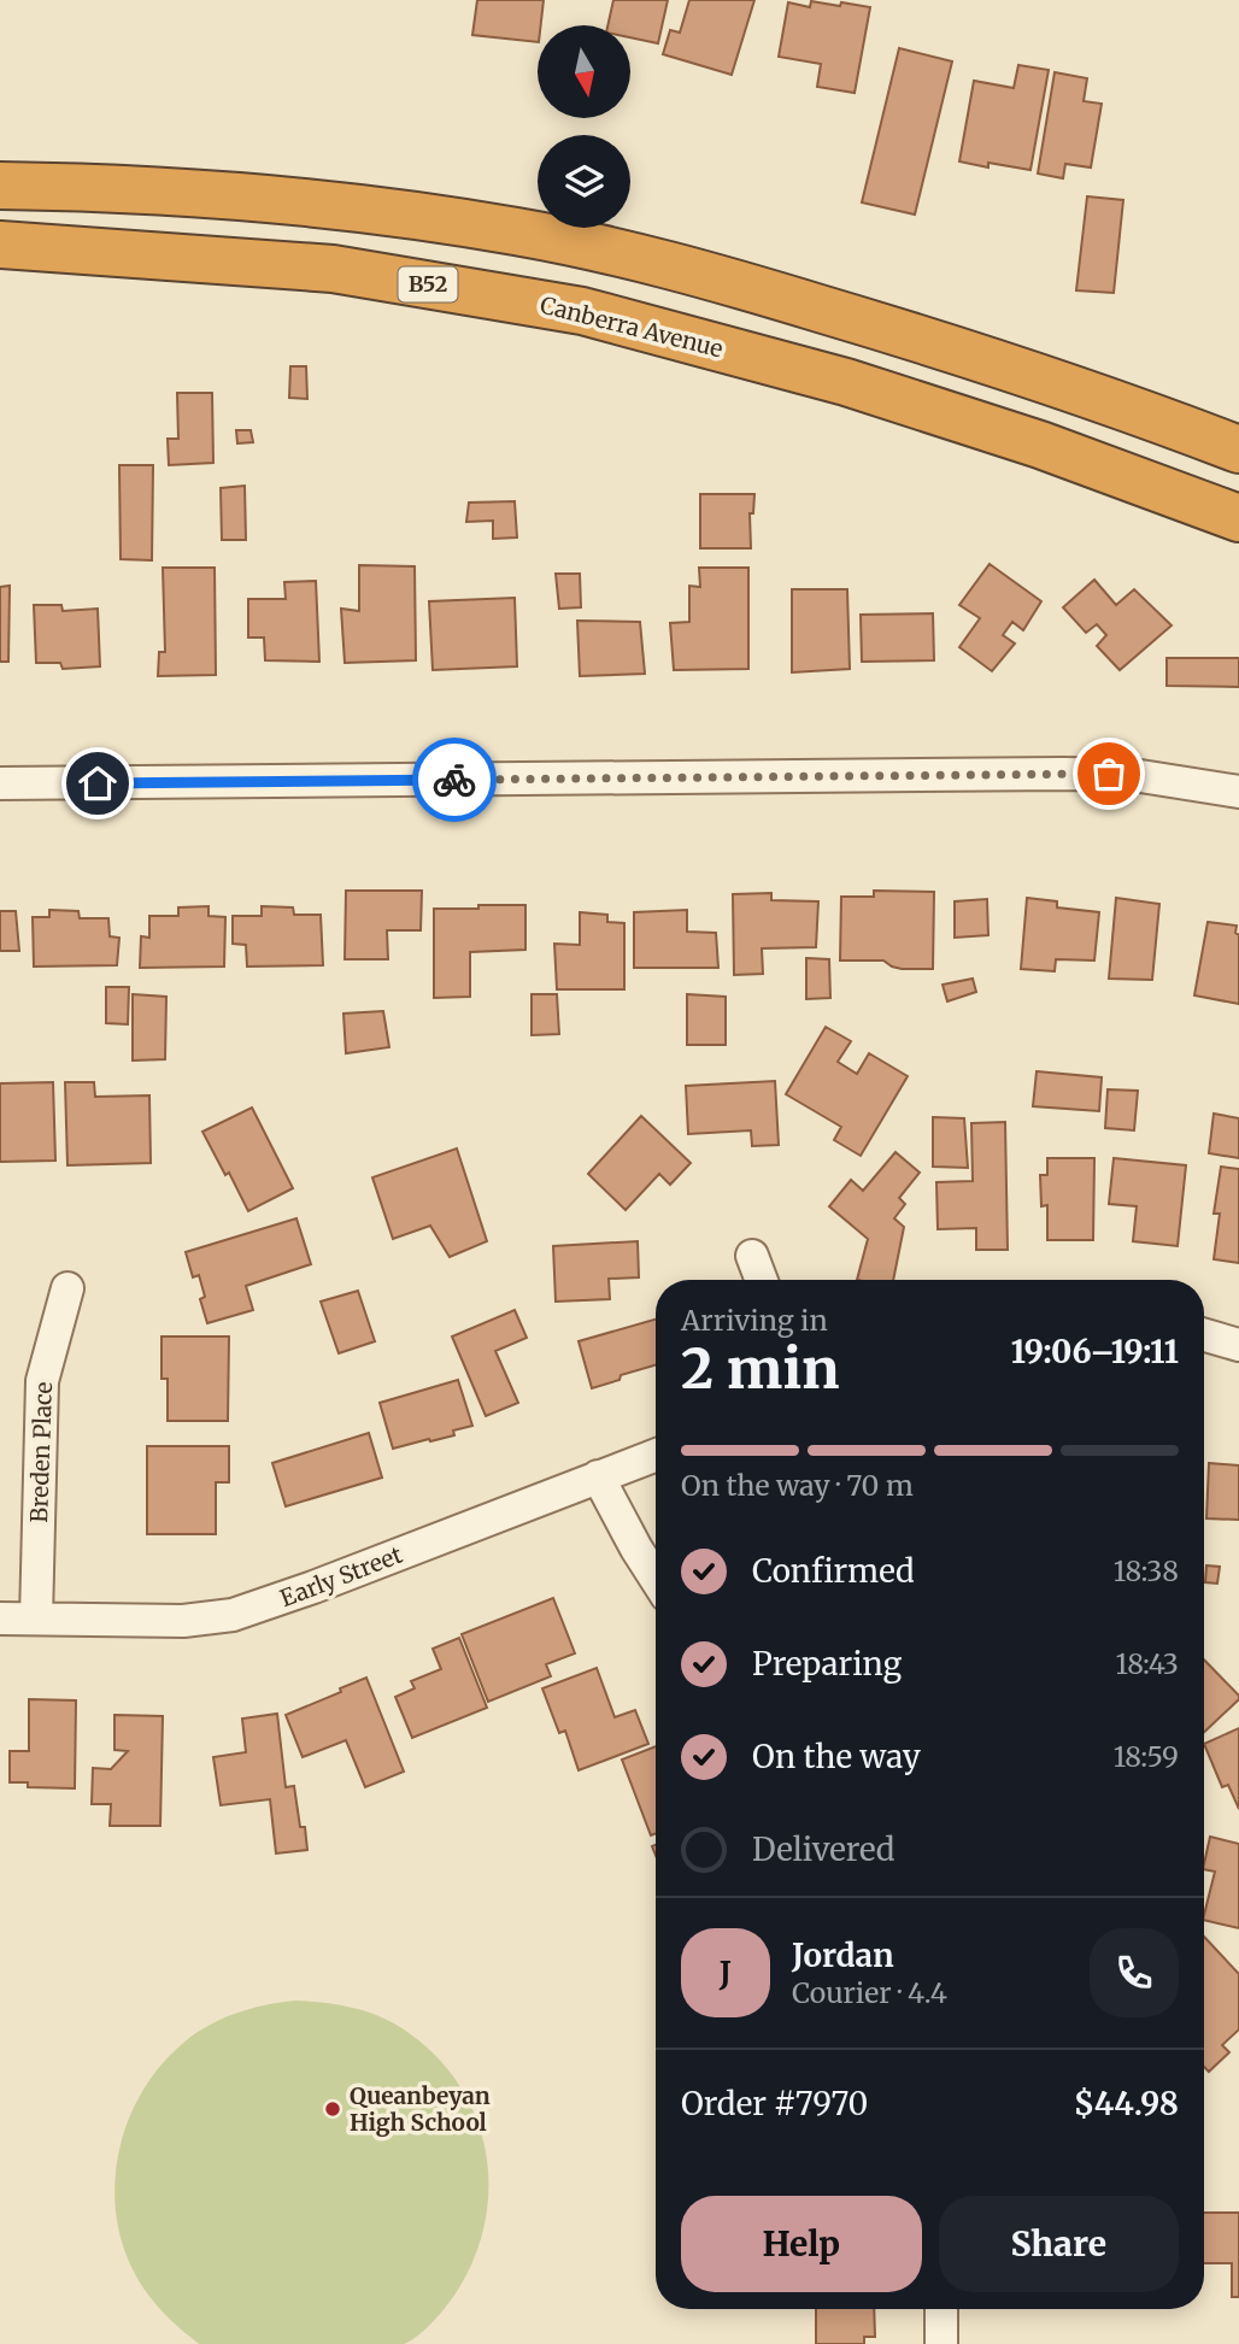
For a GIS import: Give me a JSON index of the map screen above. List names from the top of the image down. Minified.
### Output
{"streets":{"highway":["B52","Canberra Avenue"],"street":["Breden Place","Early Street"]},"crossings":[["Breden Place","Early Street"]],"places":["Queanbeyan High School"],"north":"bottom","page":{"heading":["2 min","Arriving in","19:06–19:11"],"panel":["Jordan","Courier · 4.4","Order #7970","$44.98"],"bar":"On the way · 70 m","list":[["Confirmed","18:38"],["Preparing","18:43"],["On the way","18:59"],"Delivered"],"round":"J","buttons":["Help","Share"]}}
